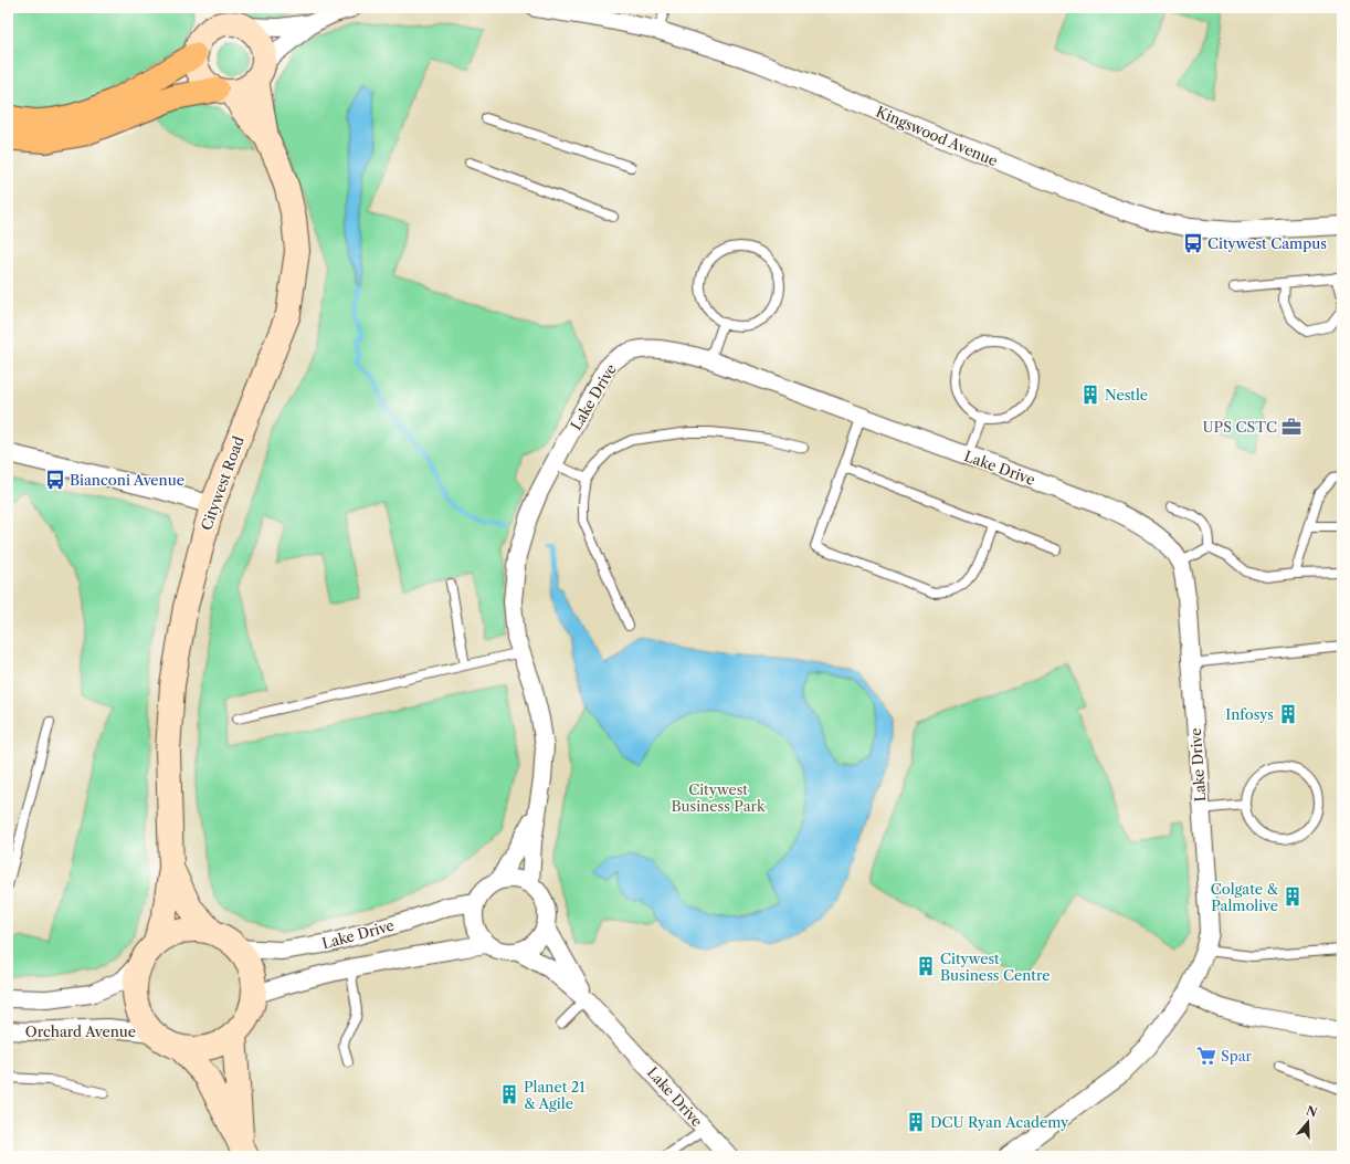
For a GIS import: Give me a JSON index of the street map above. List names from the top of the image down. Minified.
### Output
{"streets":{"main road":["Citywest Road"],"street":["Kingswood Avenue","Lake Drive","Orchard Avenue"]},"crossings":[["Lake Drive","Citywest Road"],["Lake Drive","Orchard Avenue"],["Citywest Road","Orchard Avenue"]],"parks":["Citywest Business Park"],"places":{"bus stop":["Citywest Campus","Bianconi Avenue"],"building":["Nestle","Infosys","Colgate & Palmolive","Citywest Business Centre","Planet 21 & Agile","DCU Ryan Academy"],"office":["UPS CSTC"],"supermarket":["Spar"]},"north":"top"}
